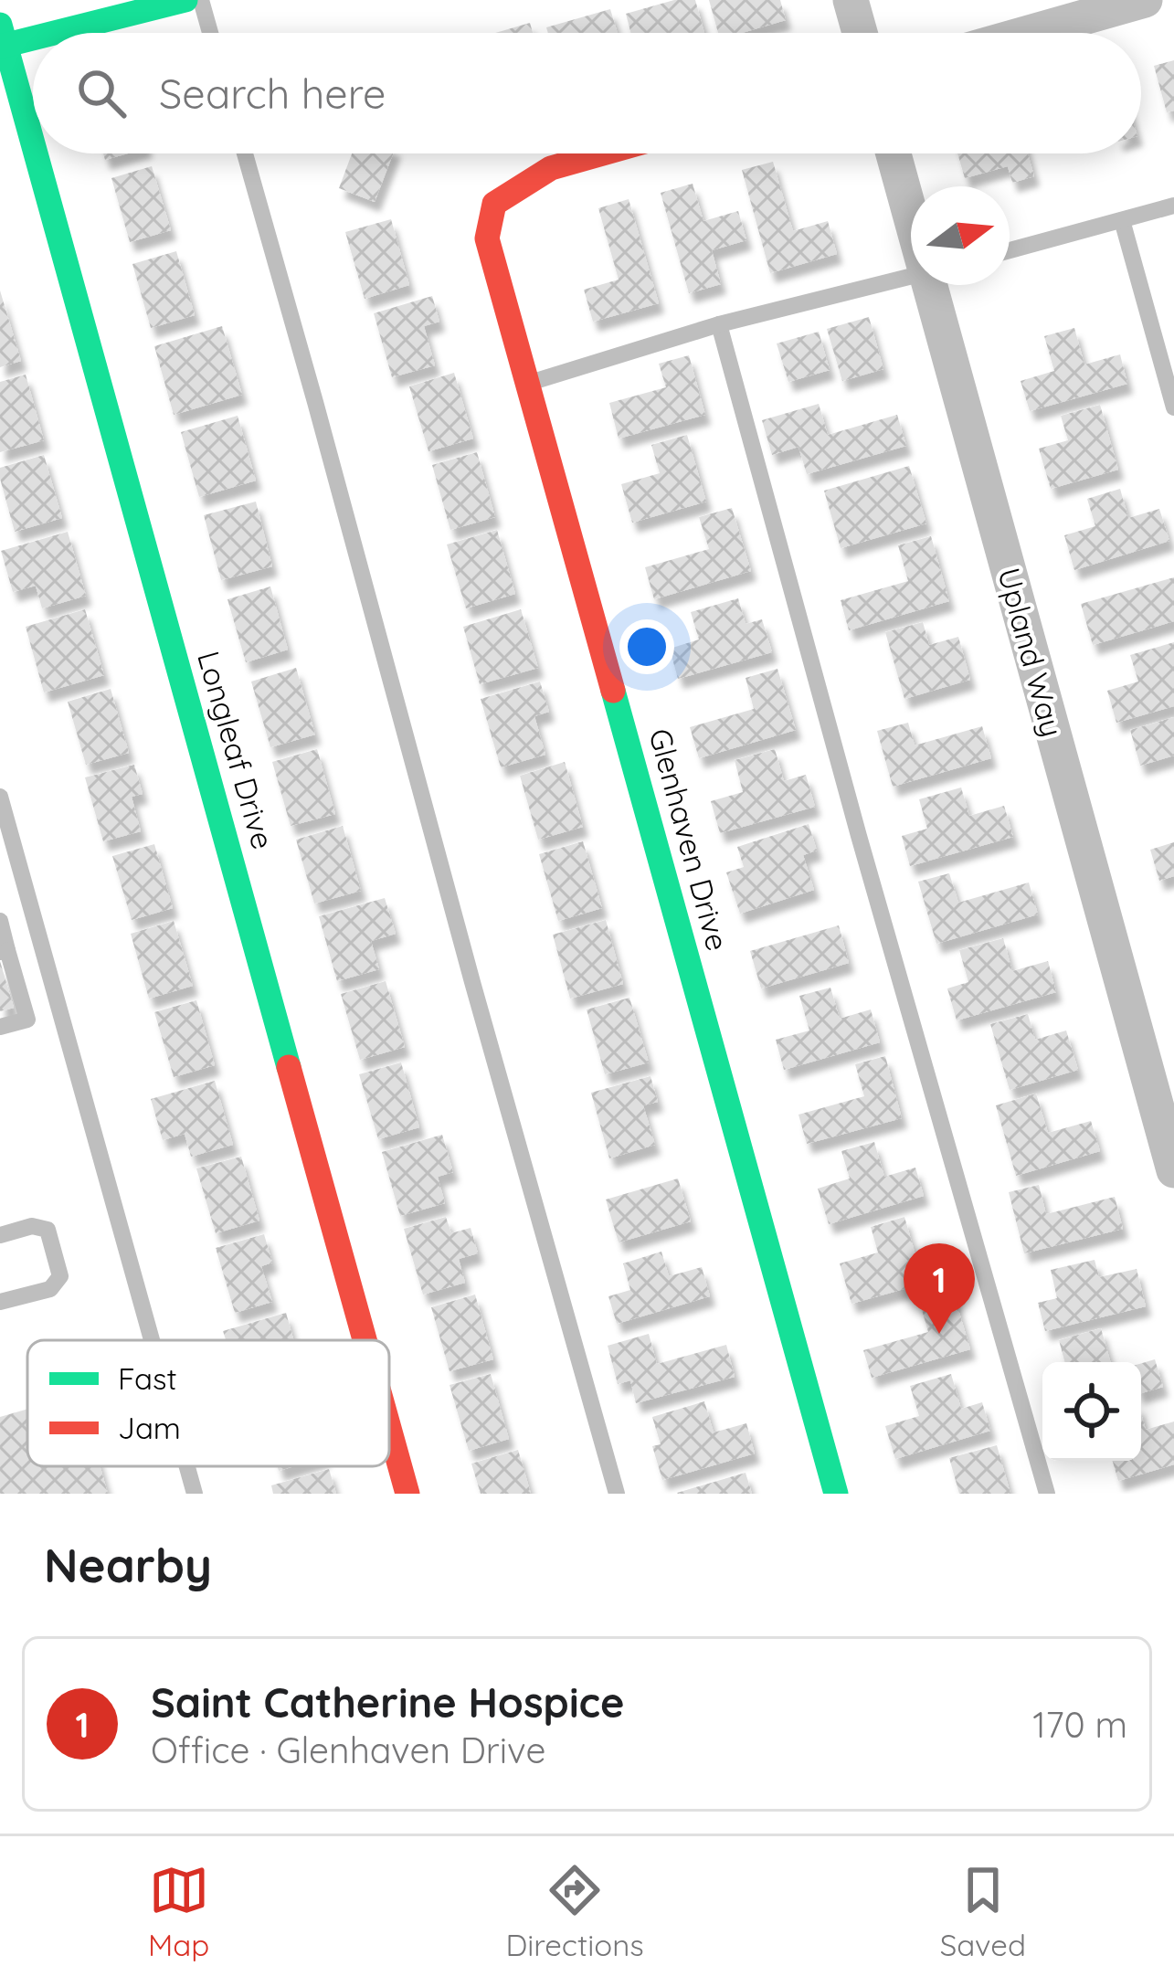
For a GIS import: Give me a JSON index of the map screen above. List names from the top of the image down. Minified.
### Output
{"streets":{"street":["Upland Way","Longleaf Drive","Glenhaven Drive"]},"legend":["Fast","Jam"],"north":"right","page":{"search":"Search here","pins":"1","heading":"Nearby","list":[{"mark":"1","name":"Saint Catherine Hospice","note":"Office · Glenhaven Drive","value":"170 m"}],"nav":["Map","Directions","Saved"]}}
